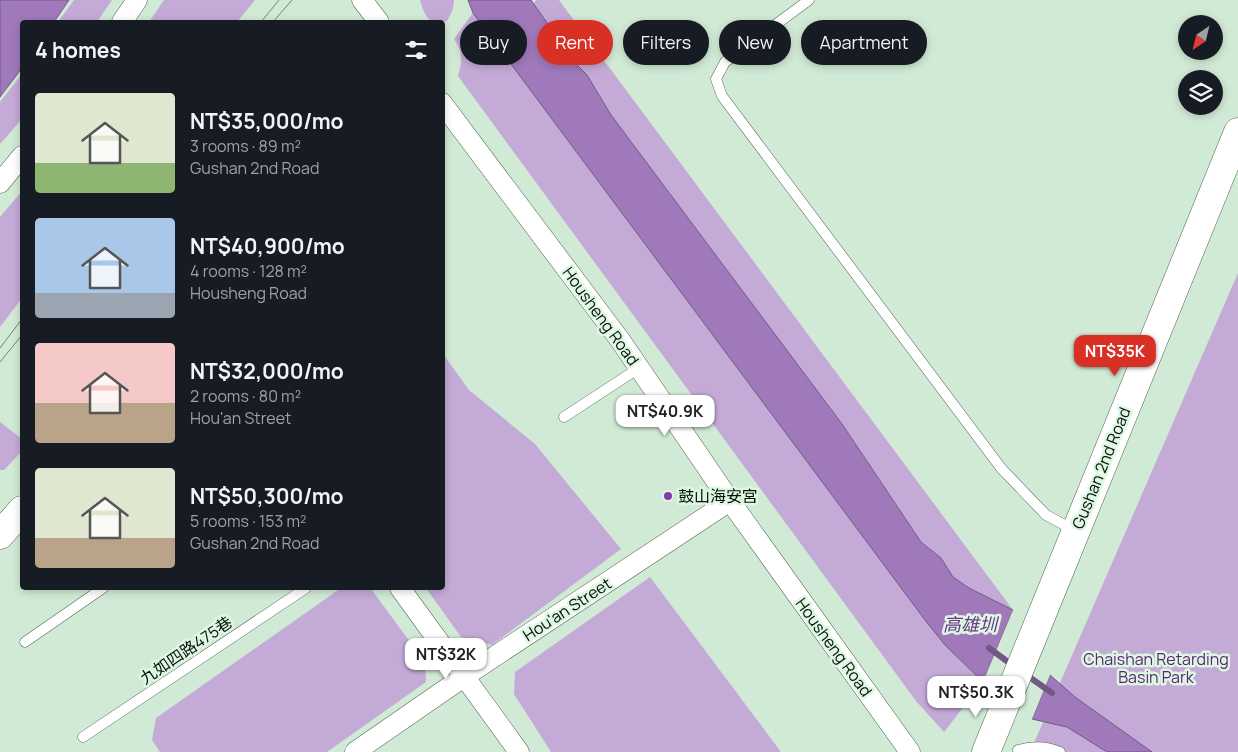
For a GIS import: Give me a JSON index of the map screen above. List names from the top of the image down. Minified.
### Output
{"streets":{"street":["Housheng Road","Gushan 2nd Road","Hou'an Street"],"lane":["九如四路475巷"]},"crossings":[["Housheng Road","Hou'an Street"]],"water":["高雄圳"],"parks":["Chaishan Retarding Basin Park"],"places":["鼓山海安宮"],"north":"bottom left","page":{"chip":["Buy","Rent","Filters","New","Apartment"],"heading":"4 homes","list":[{"name":"NT$35,000/mo","note":"3 rooms · 89 m² · Gushan 2nd Road"},{"name":"NT$40,900/mo","note":"4 rooms · 128 m² · Housheng Road"},{"name":"NT$32,000/mo","note":"2 rooms · 80 m² · Hou'an Street"},{"name":"NT$50,300/mo","note":"5 rooms · 153 m² · Gushan 2nd Road"}],"price":["NT$35K","NT$40.9K","NT$32K","NT$50.3K"]}}
